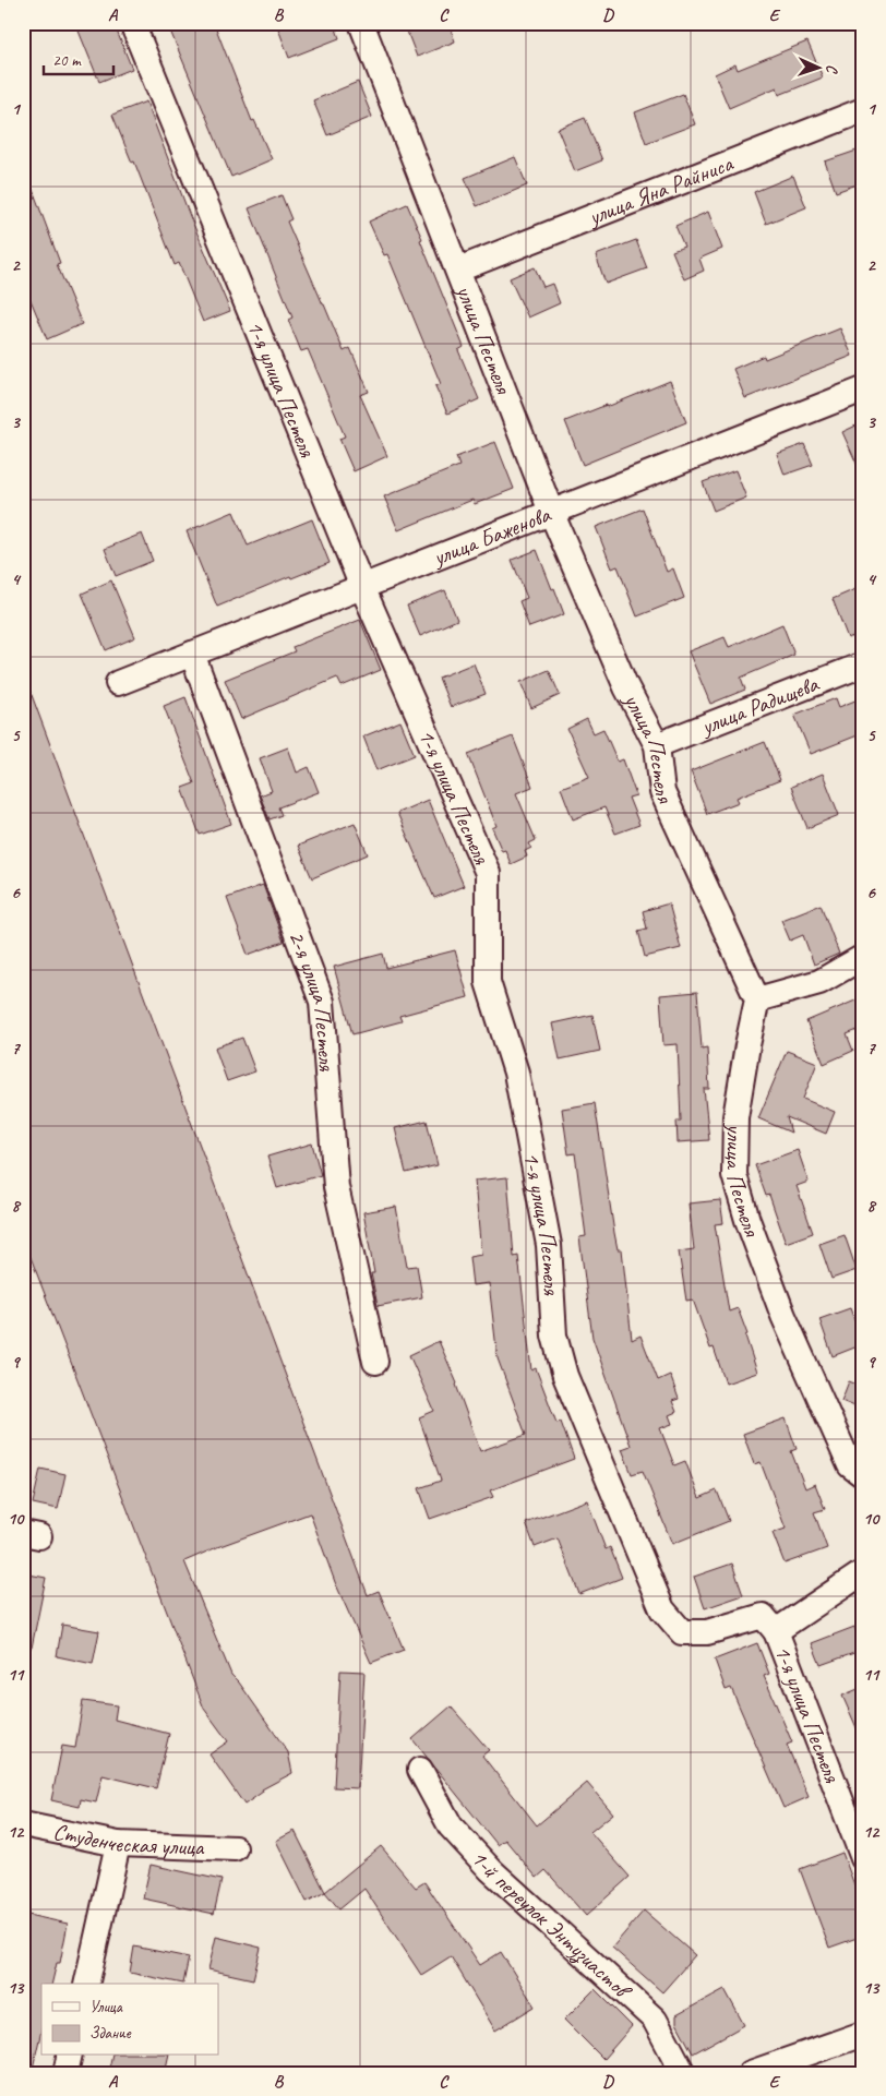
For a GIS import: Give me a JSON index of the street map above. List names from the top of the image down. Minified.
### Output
{"streets":{"street":["улица Яна Райниса","улица Пестеля","1-я улица Пестеля","улица Баженова","улица Радищева","2-я улица Пестеля","Студенческая улица","1-й переулок Энтузиастов"]},"crossings":[["улица Яна Райниса","улица Пестеля"],["улица Пестеля","улица Баженова"],["улица Пестеля","улица Радищева"],["1-я улица Пестеля","улица Баженова"],["улица Баженова","2-я улица Пестеля"]],"legend":["Улица","Здание"],"scale_bar":"20 m","north":"right","grid":{"columns":["A","B","C","D","E"],"rows":["1","2","3","4","5","6","7","8","9","10","11","12","13"]}}
